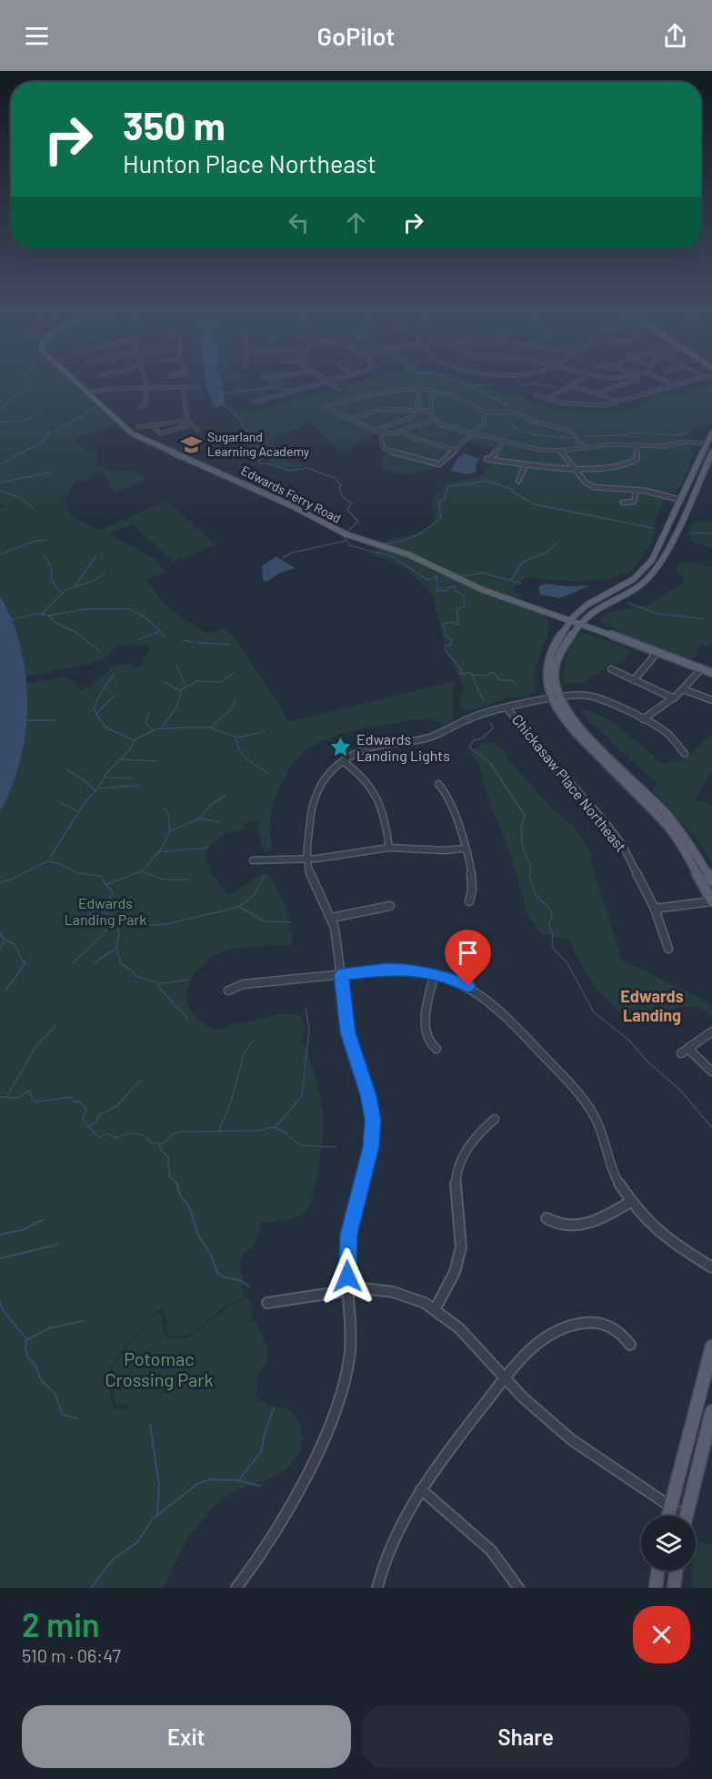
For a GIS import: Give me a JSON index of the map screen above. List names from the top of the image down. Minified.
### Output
{"streets":{"main road":["Edwards Ferry Road"],"street":["Chickasaw Place Northeast"]},"districts":["Edwards Landing"],"parks":["Edwards Landing Park","Potomac Crossing Park"],"places":{"school or university":["Sugarland Learning Academy"],"place":["Edwards Landing Lights"]},"page":{"header":"GoPilot","turn":["350 m","Hunton Place Northeast"],"heading":["2 min","510 m · 06:47"],"buttons":["Exit","Share"]}}
